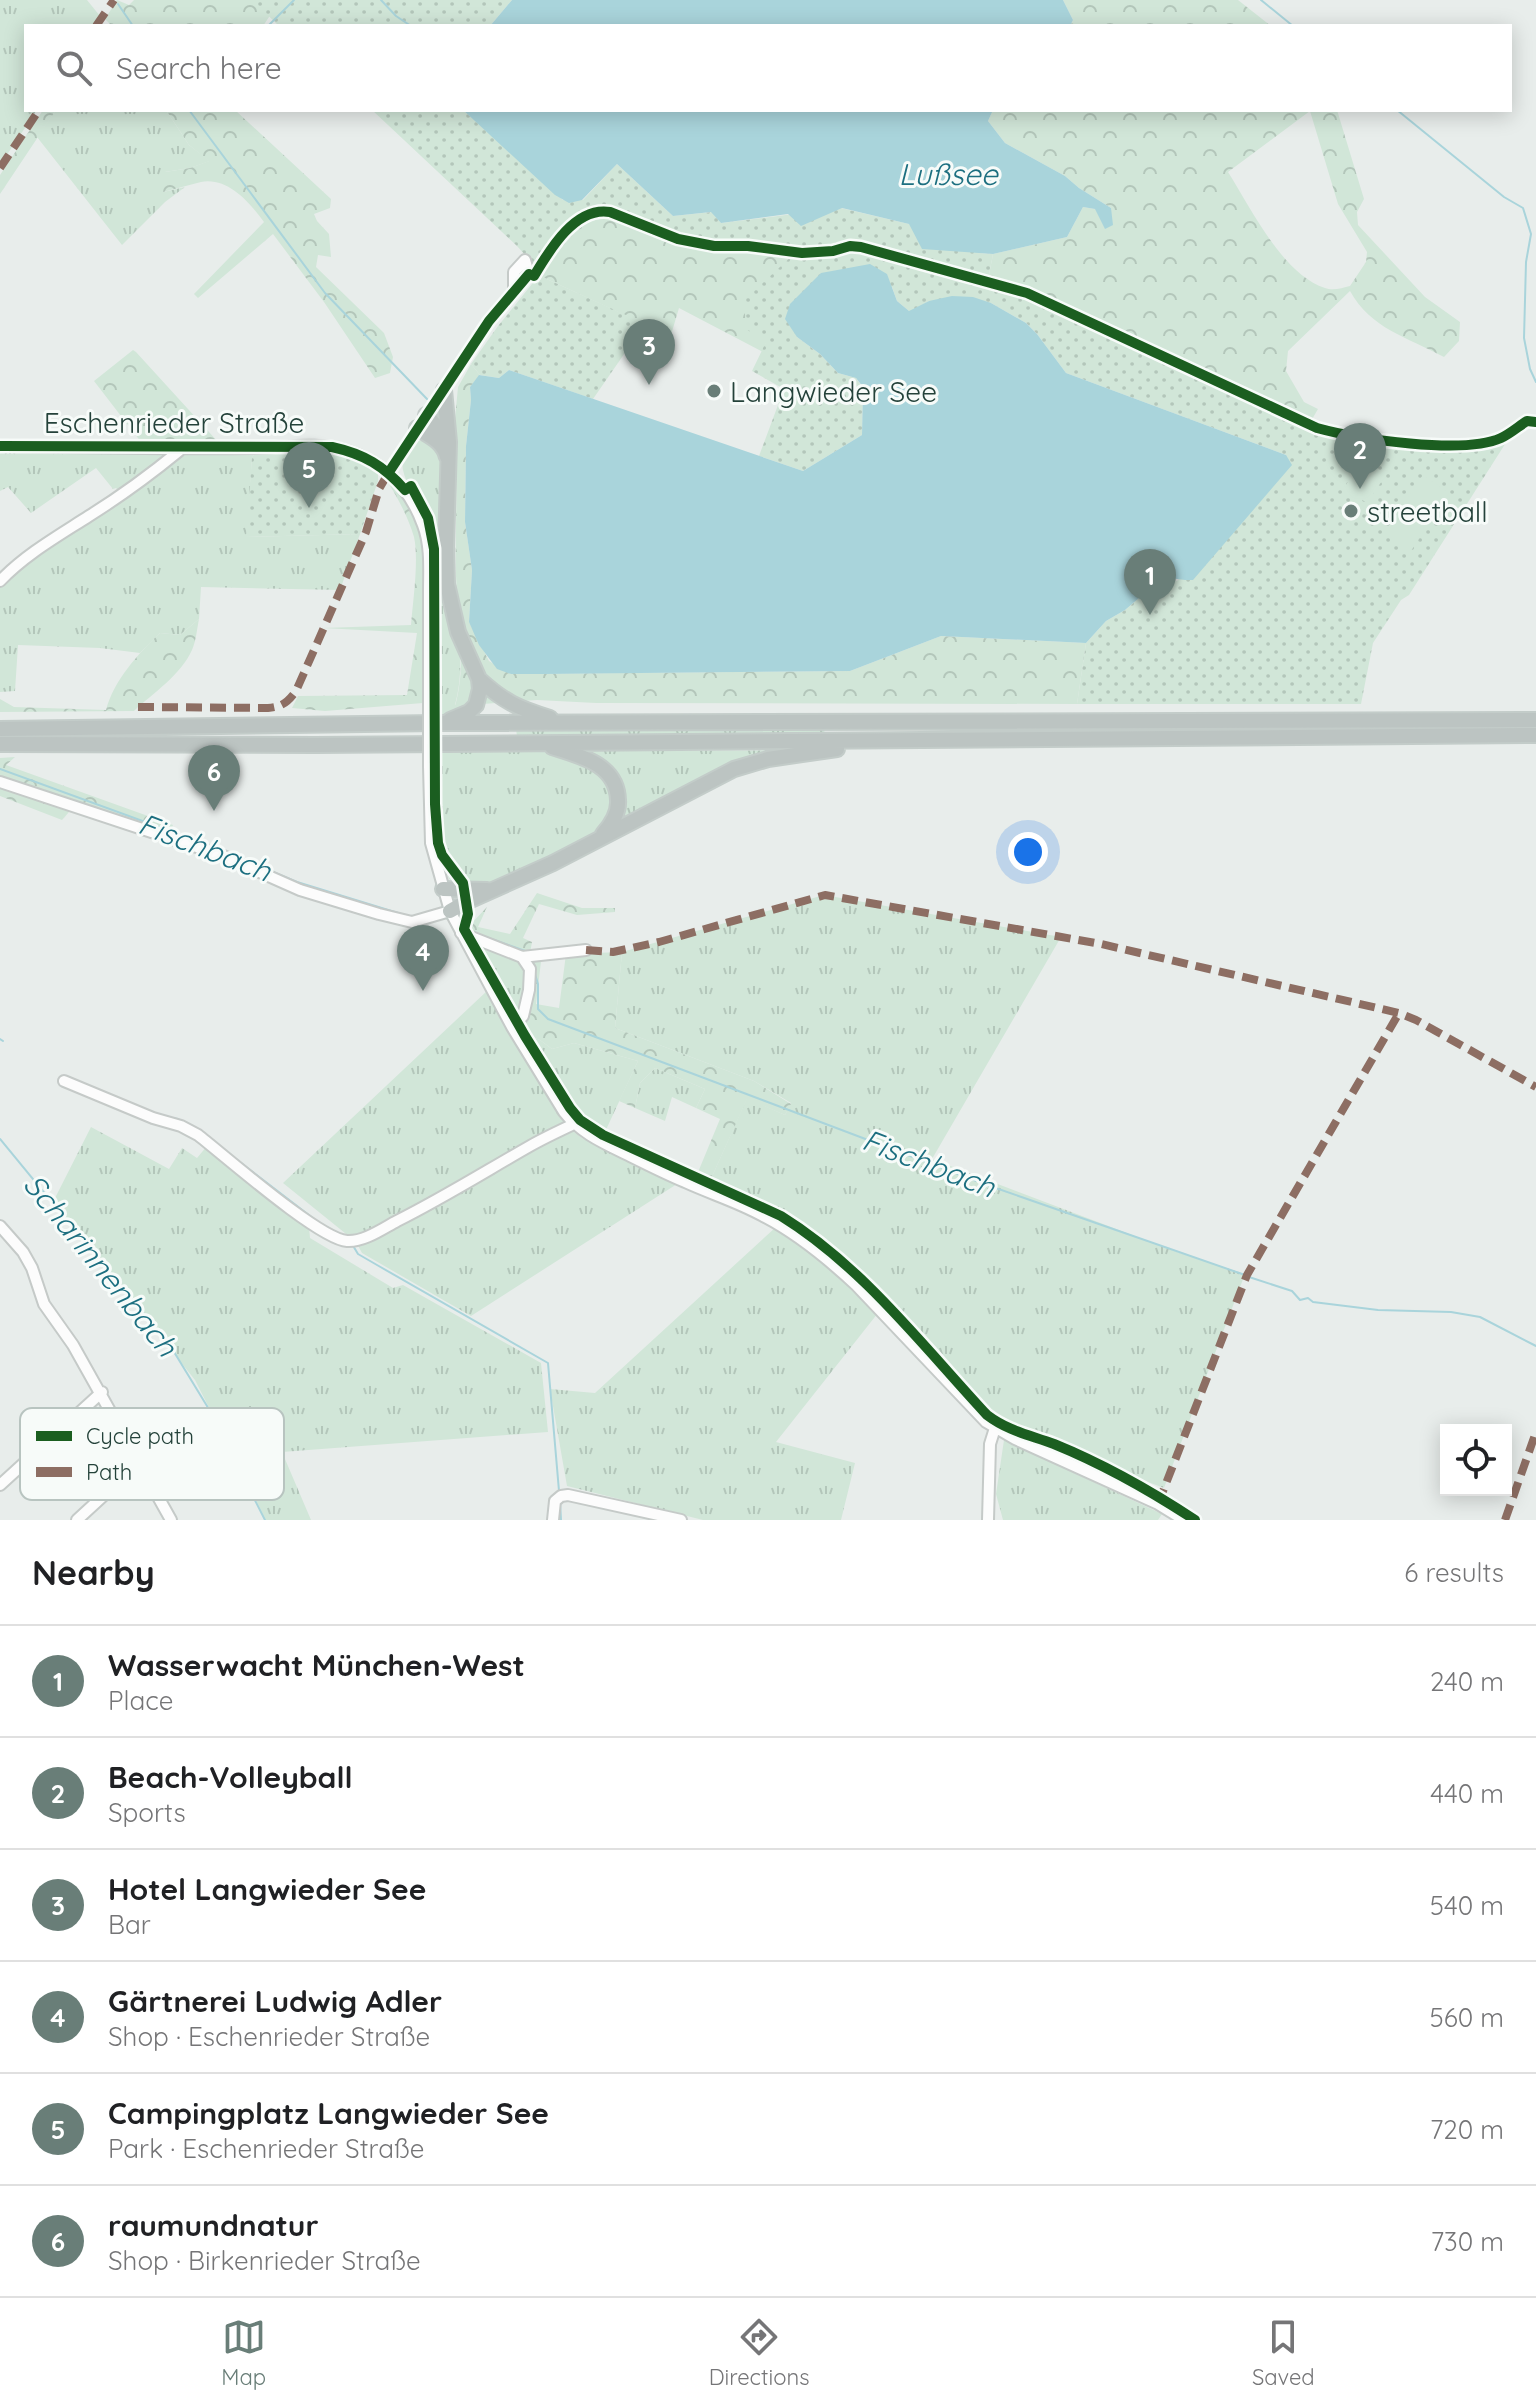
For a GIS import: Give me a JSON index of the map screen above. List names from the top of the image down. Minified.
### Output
{"streets":{"street":["Eschenrieder Straße"]},"water":["Lußsee","Fischbach","Scharinnenbach"],"places":["Langwieder See","streetball"],"legend":["Cycle path","Path"],"page":{"search":"Search here","pins":["3","2","5","1","6","4"],"heading":["Nearby","6 results"],"list":[{"mark":"1","name":"Wasserwacht München-West","note":"Place","value":"240 m"},{"mark":"2","name":"Beach-Volleyball","note":"Sports","value":"440 m"},{"mark":"3","name":"Hotel Langwieder See","note":"Bar","value":"540 m"},{"mark":"4","name":"Gärtnerei Ludwig Adler","note":"Shop · Eschenrieder Straße","value":"560 m"},{"mark":"5","name":"Campingplatz Langwieder See","note":"Park · Eschenrieder Straße","value":"720 m"},{"mark":"6","name":"raumundnatur","note":"Shop · Birkenrieder Straße","value":"730 m"}],"nav":["Map","Directions","Saved"]}}
